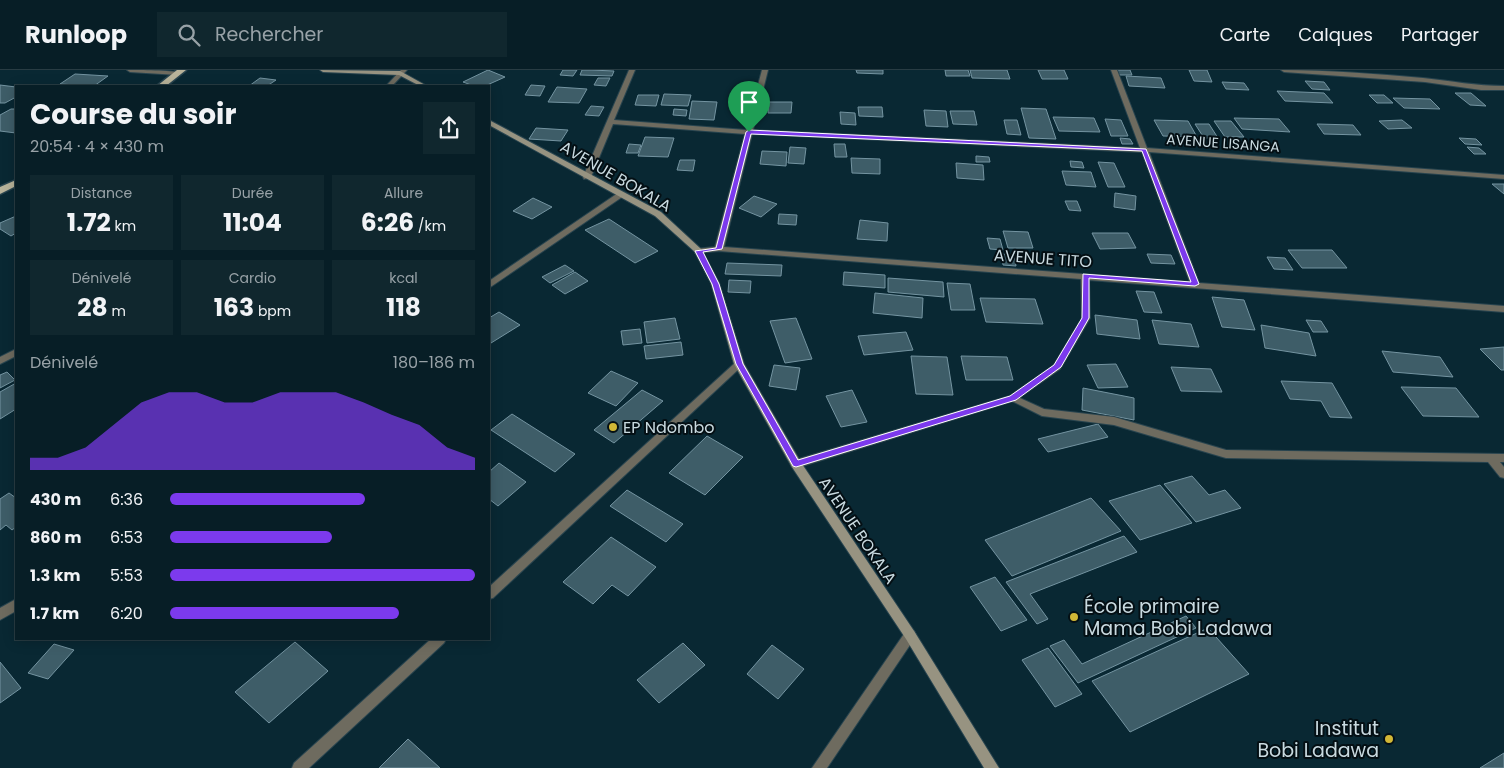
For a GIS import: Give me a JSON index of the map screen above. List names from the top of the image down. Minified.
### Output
{"streets":{"street":["AVENUE LISANGA","AVENUE BOKALA","AVENUE TITO"]},"crossings":[["AVENUE BOKALA","AVENUE TITO"]],"places":["EP Ndombo","École primaire Mama Bobi Ladawa","Institut Bobi Ladawa"],"page":{"header":"Runloop","search":"Rechercher","nav":["Carte","Calques","Partager"],"heading":["Course du soir","20:54 · 4 × 430 m"],"stats":[["Distance","1.72 km"],["Durée","11:04"],["Allure","6:26 /km"],["Dénivelé","28 m"],["Cardio","163 bpm"],["kcal","118"]],"chart":["Dénivelé","180–186 m"],"list":[{"name":"430 m","note":"6:36"},{"name":"860 m","note":"6:53"},{"name":"1.3 km","note":"5:53"},{"name":"1.7 km","note":"6:20"}]}}
